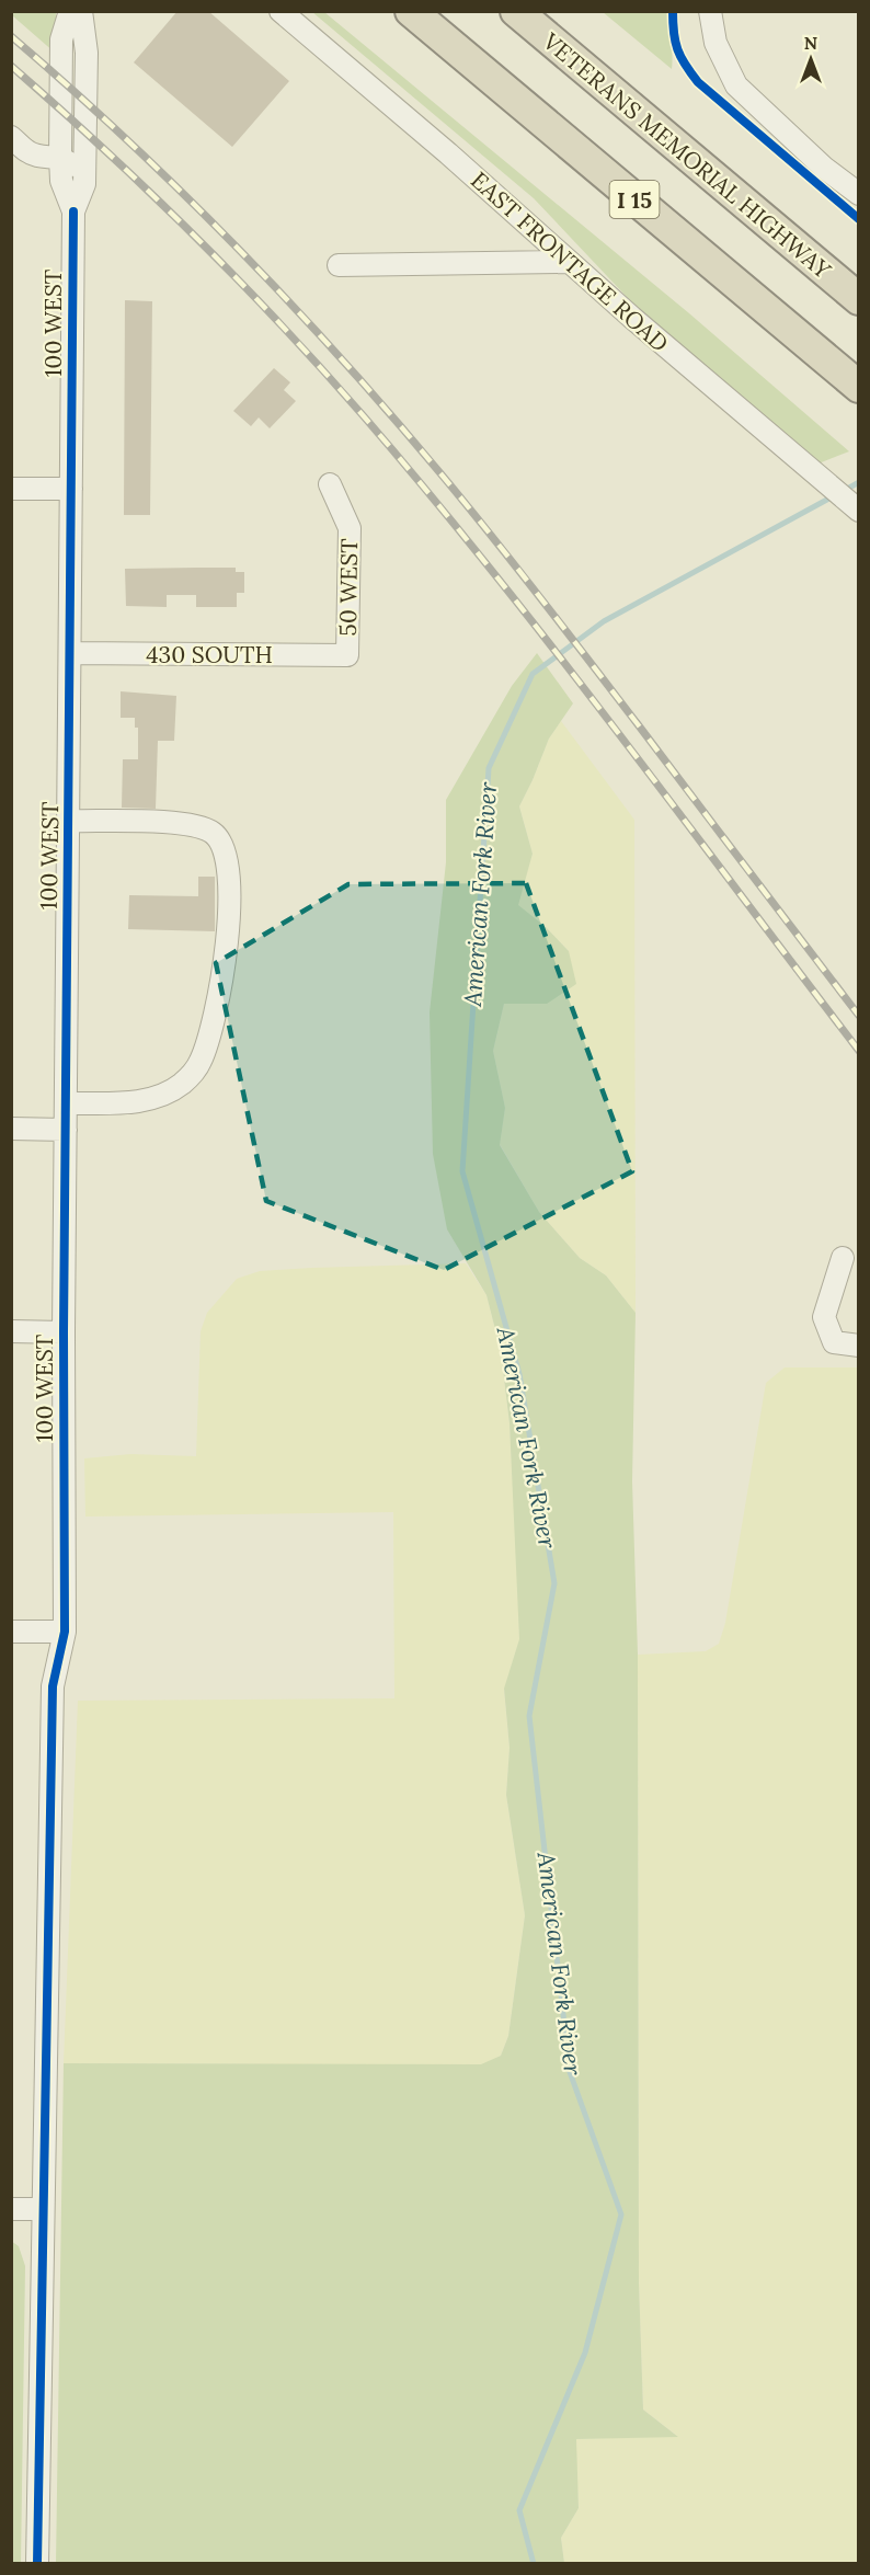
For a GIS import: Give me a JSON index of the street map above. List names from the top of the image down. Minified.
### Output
{"streets":{"highway":["VETERANS MEMORIAL HIGHWAY","I 15"],"street":["EAST FRONTAGE ROAD","100 WEST","50 WEST","430 SOUTH"]},"crossings":[["100 WEST","430 SOUTH"],["50 WEST","430 SOUTH"]],"water":["American Fork River"],"north":"top"}
